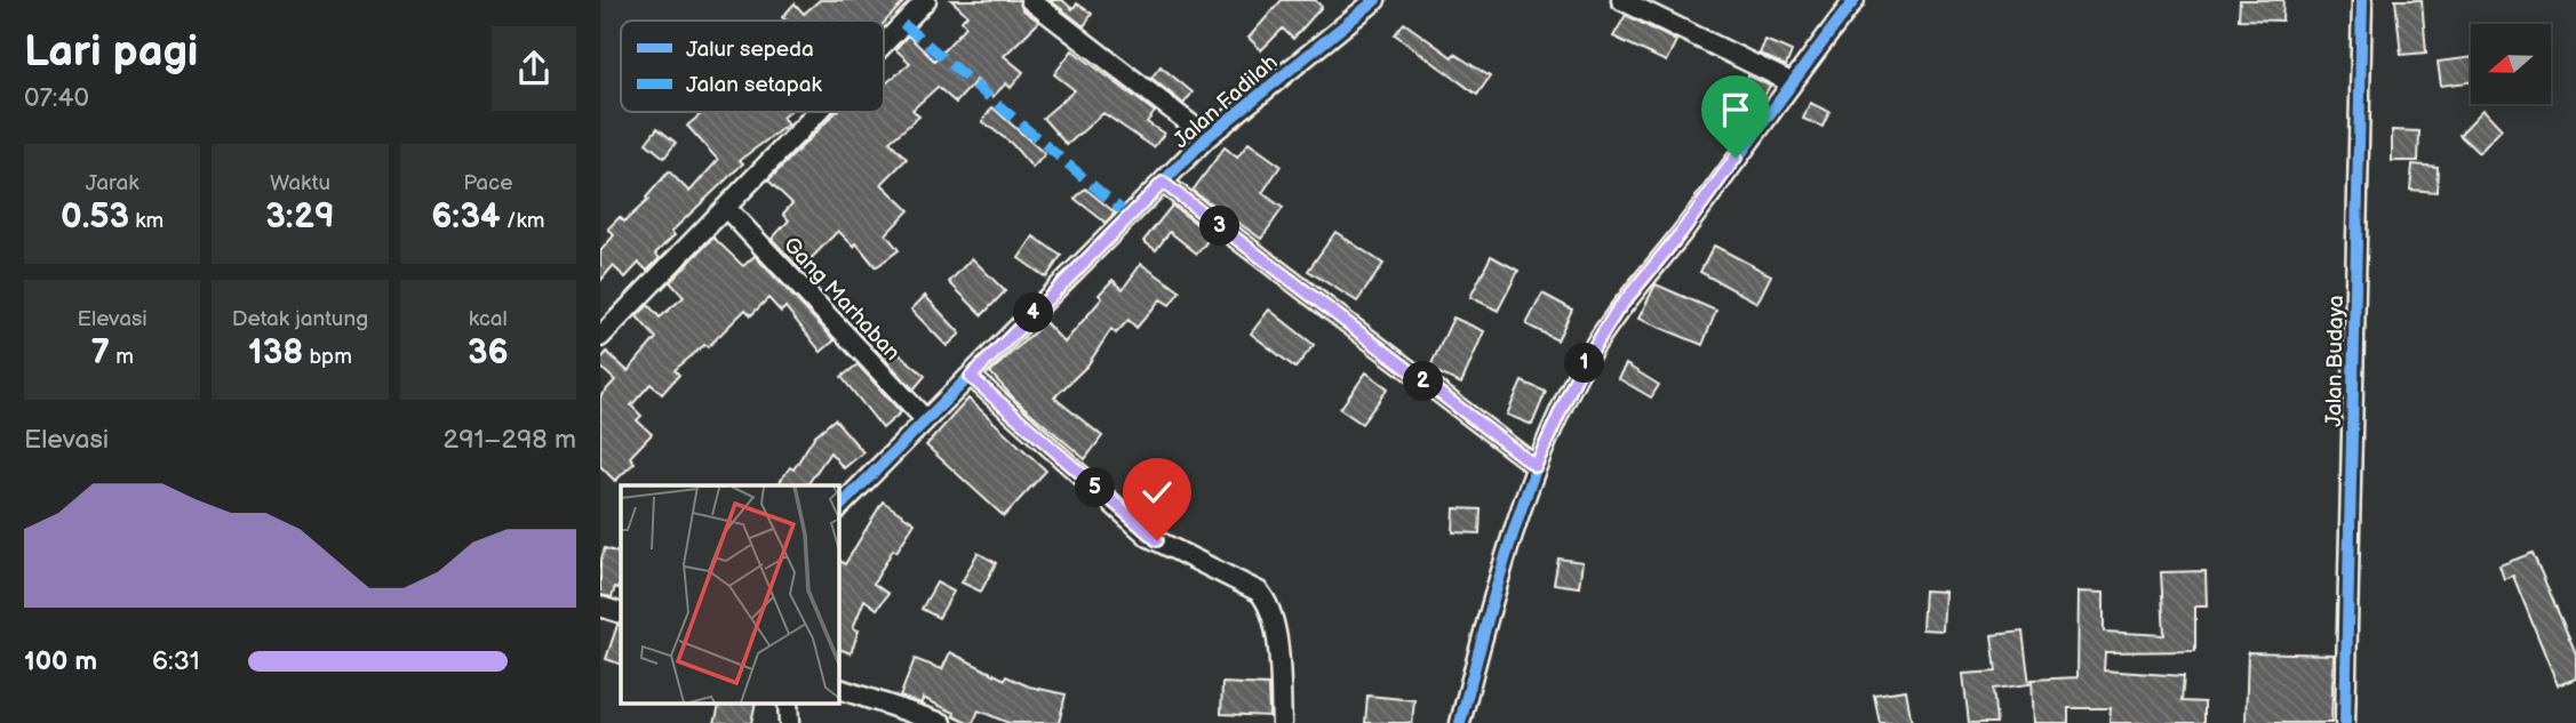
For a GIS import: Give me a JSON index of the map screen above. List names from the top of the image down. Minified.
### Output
{"streets":{"street":["Jalan Fadilah","Gang Marhaban","Jalan Budaya"]},"crossings":[["Jalan Fadilah","Gang Marhaban"]],"legend":["Jalur sepeda","Jalan setapak"],"north":"left","page":{"heading":["Lari pagi","07:40"],"stats":[["Jarak","0.53 km"],["Waktu","3:29"],["Pace","6:34 /km"],["Elevasi","7 m"],["Detak jantung","138 bpm"],["kcal","36"]],"pins":["3","4","1","2","5"],"chart":["Elevasi","291–298 m"],"list":[{"name":"100 m","note":"6:31"}]}}
